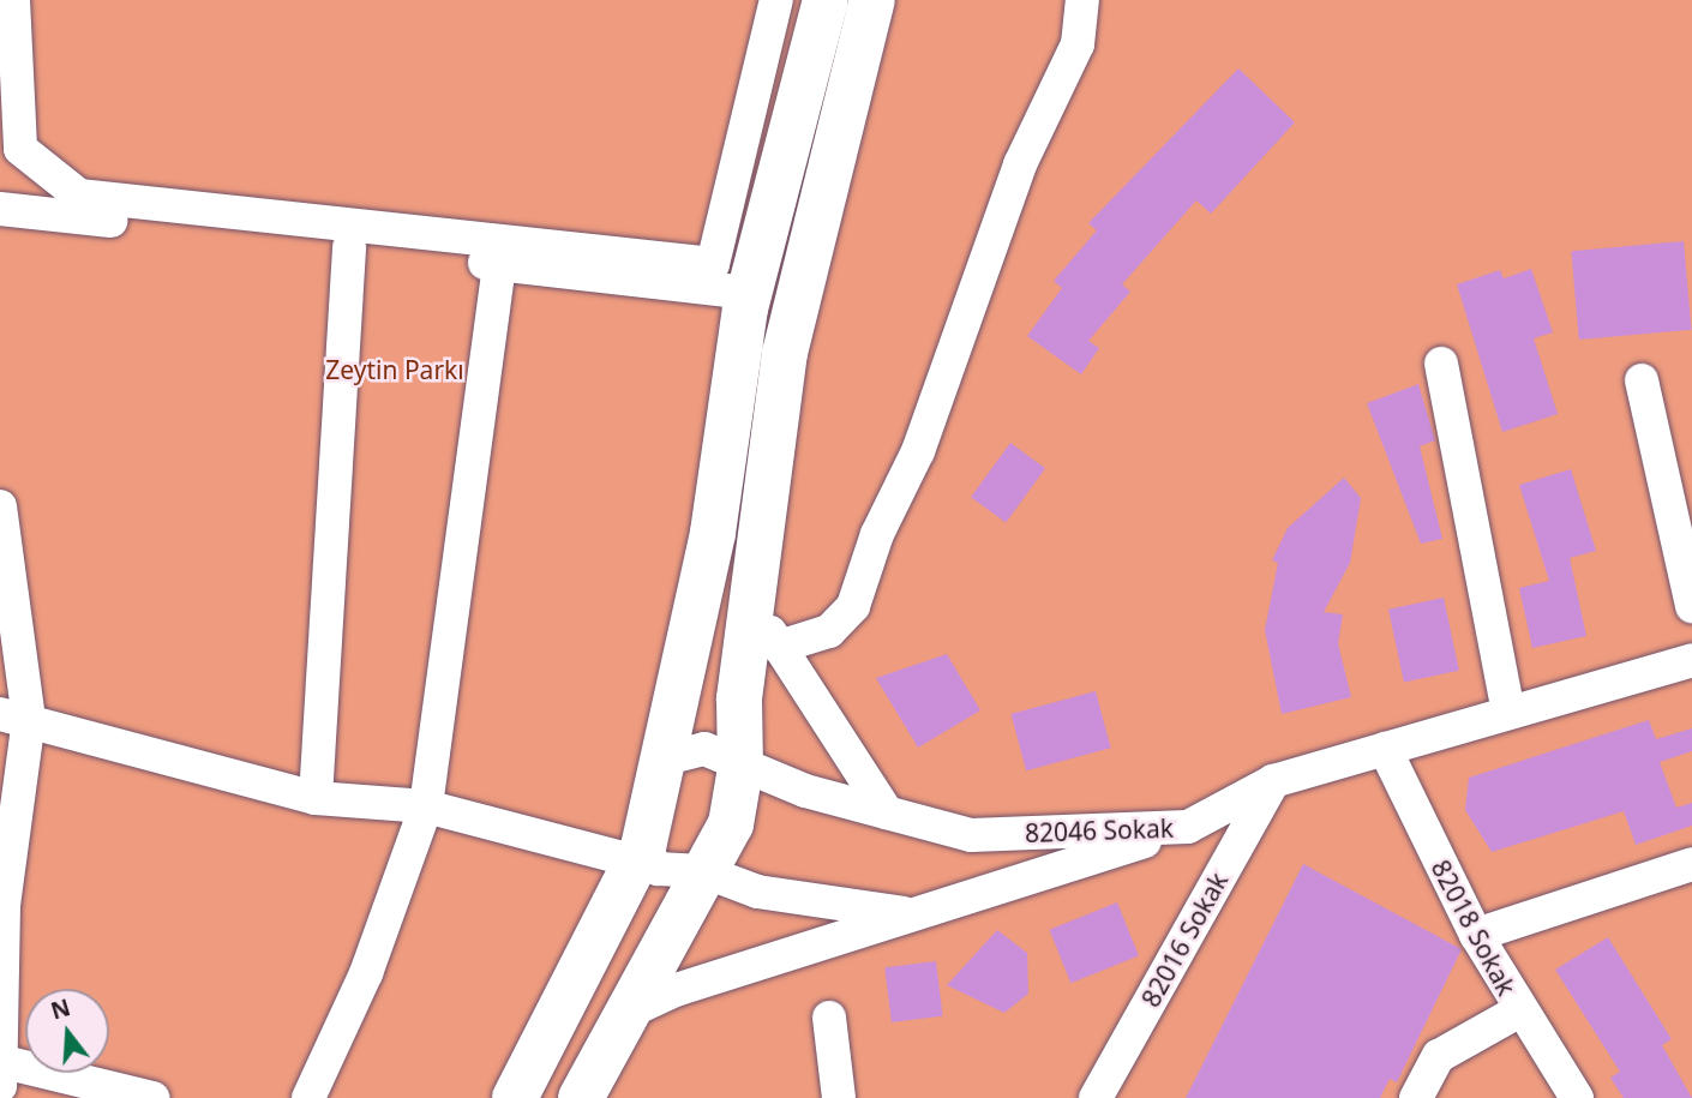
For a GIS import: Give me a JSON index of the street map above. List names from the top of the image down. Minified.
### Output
{"streets":{"street":["82046 Sokak","82018 Sokak","82016 Sokak"]},"crossings":[["82046 Sokak","82018 Sokak"],["82046 Sokak","82016 Sokak"]],"parks":["Zeytin Parkı"],"north":"top"}
